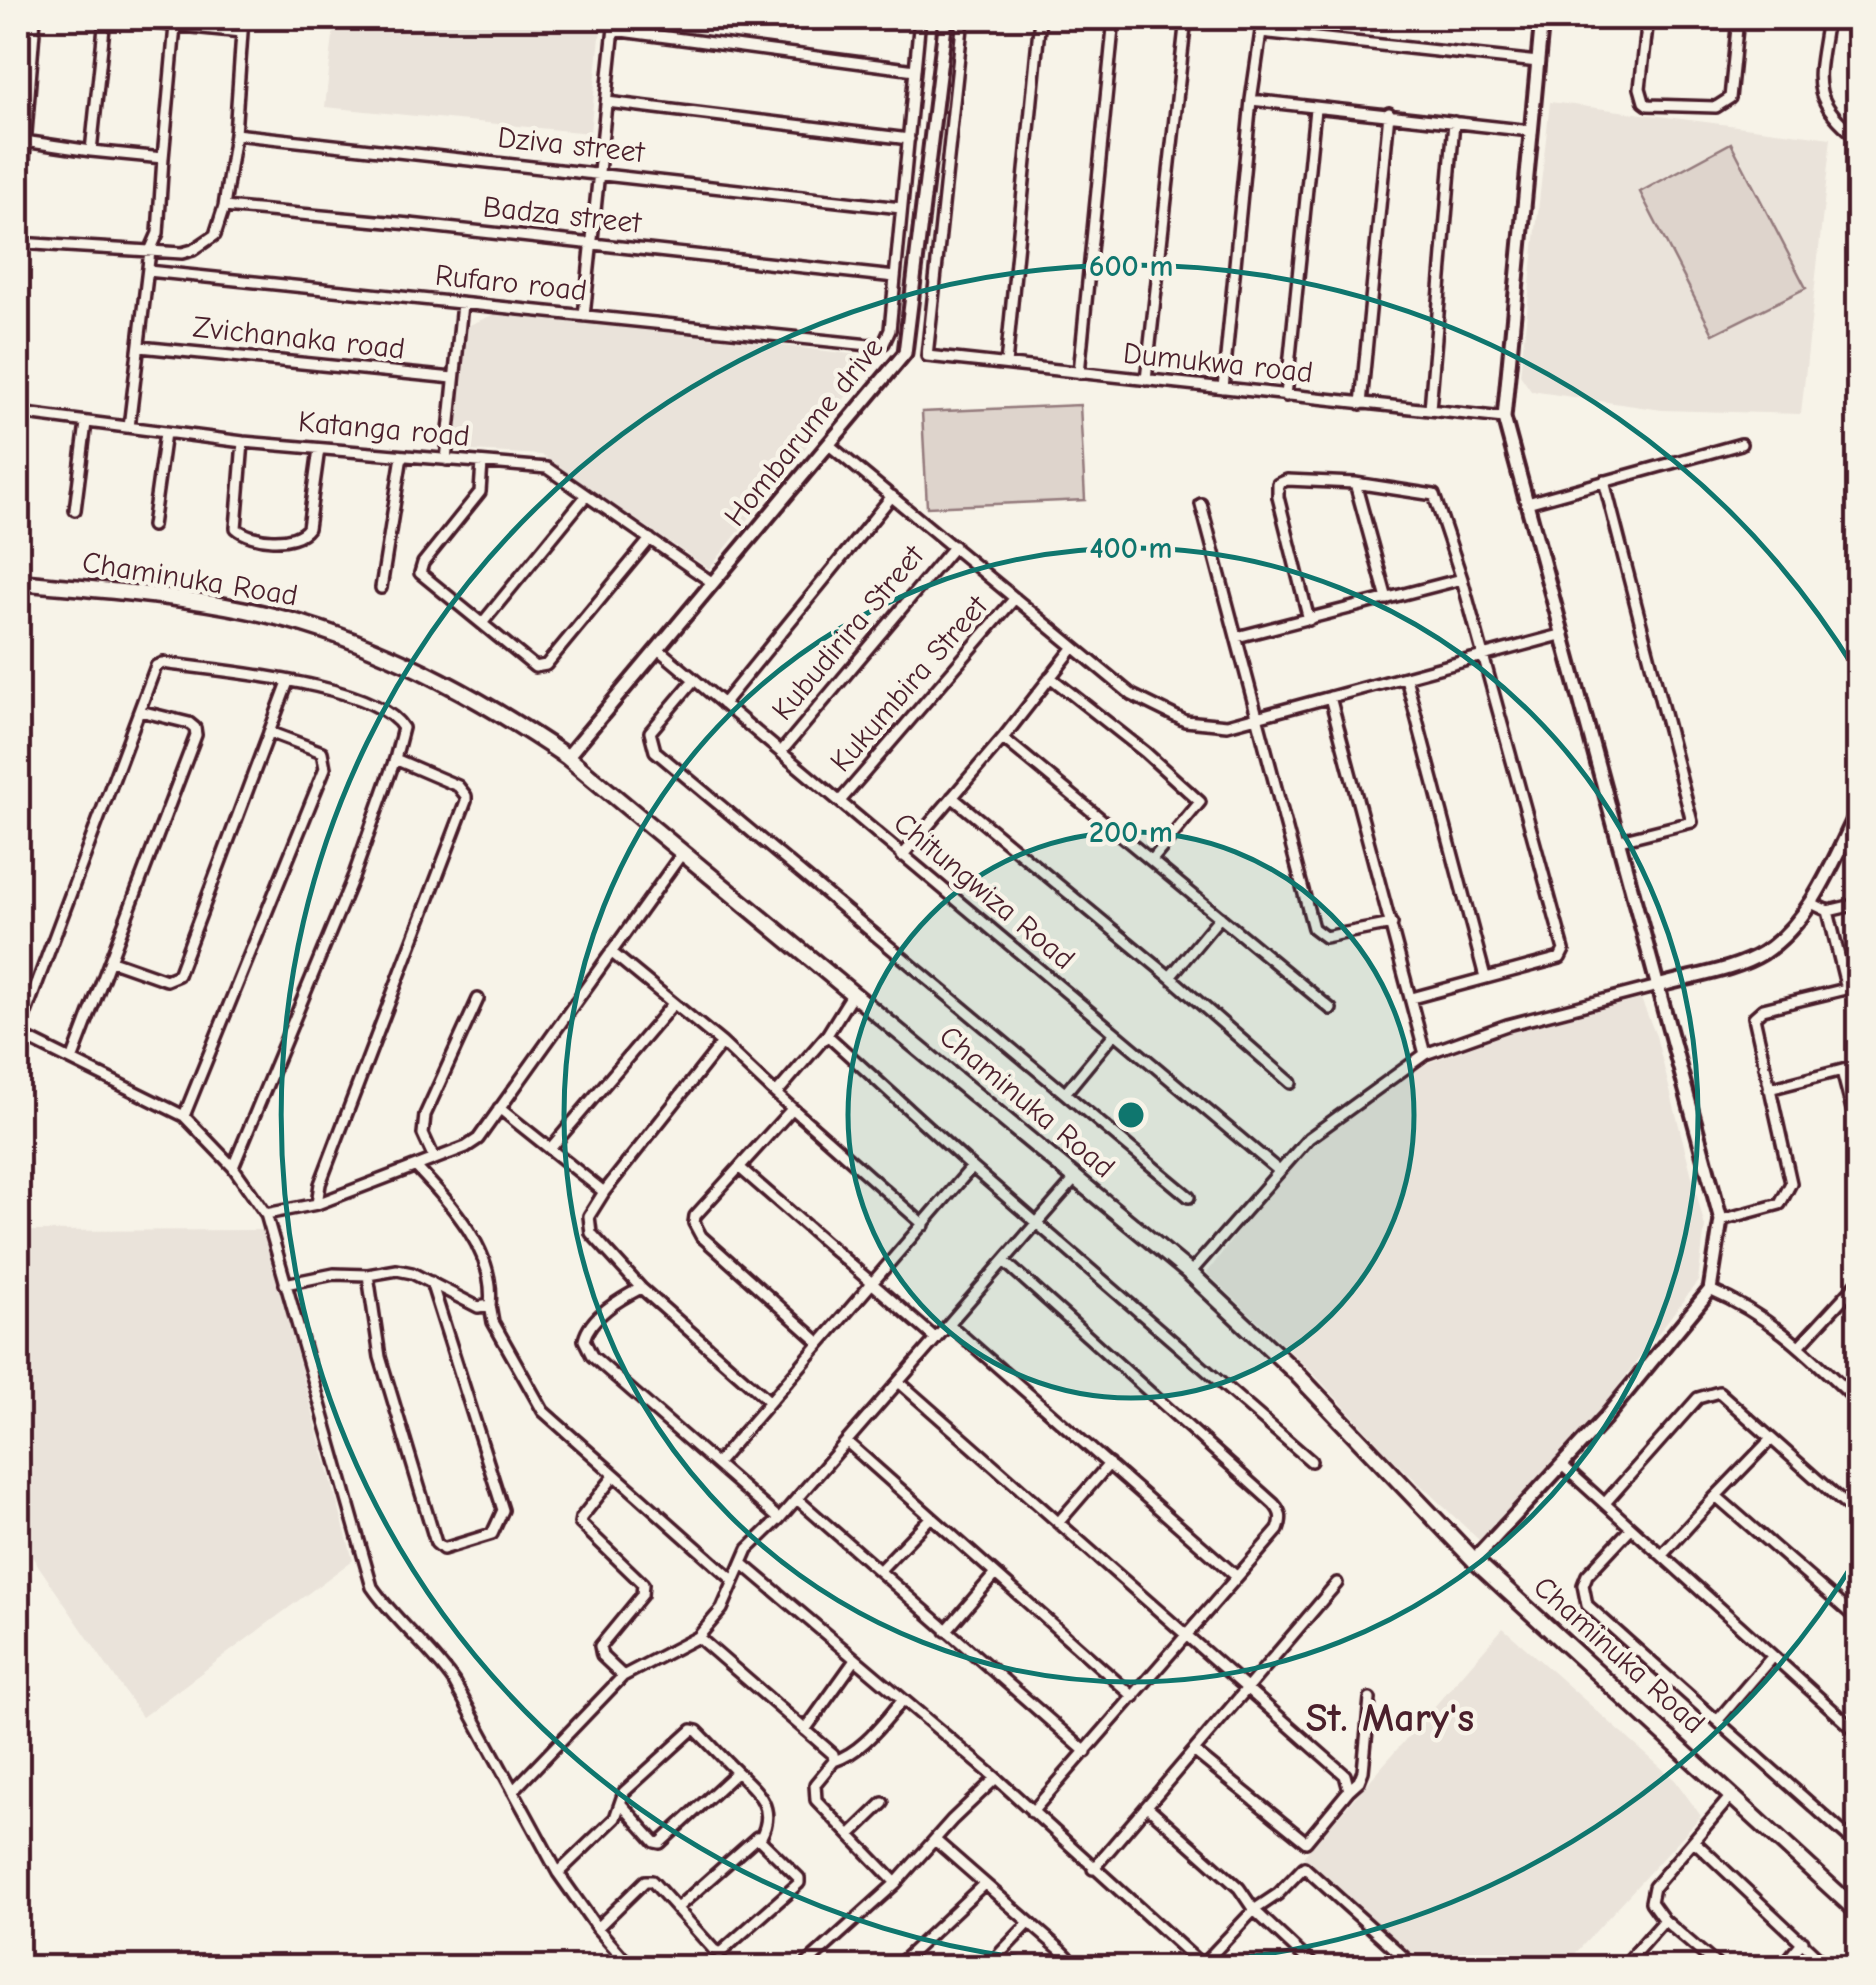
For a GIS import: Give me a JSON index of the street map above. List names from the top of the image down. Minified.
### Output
{"streets":{"main road":["Chaminuka Road"],"street":["Dziva street","Badza street","Rufaro road","Zvichanaka road","Dumukwa road","Katanga road","Hombarume drive","Kubudirira Street","Kukumbira Street","Chitungwiza Road"]},"crossings":[["Badza street","Rufaro road"],["Katanga road","Hombarume drive"],["Hombarume drive","Chaminuka Road"],["Hombarume drive","Chitungwiza Road"],["Kubudirira Street","Chitungwiza Road"],["Kukumbira Street","Chitungwiza Road"]],"districts":["St. Mary's"],"rings":["600 m","400 m","200 m"]}
